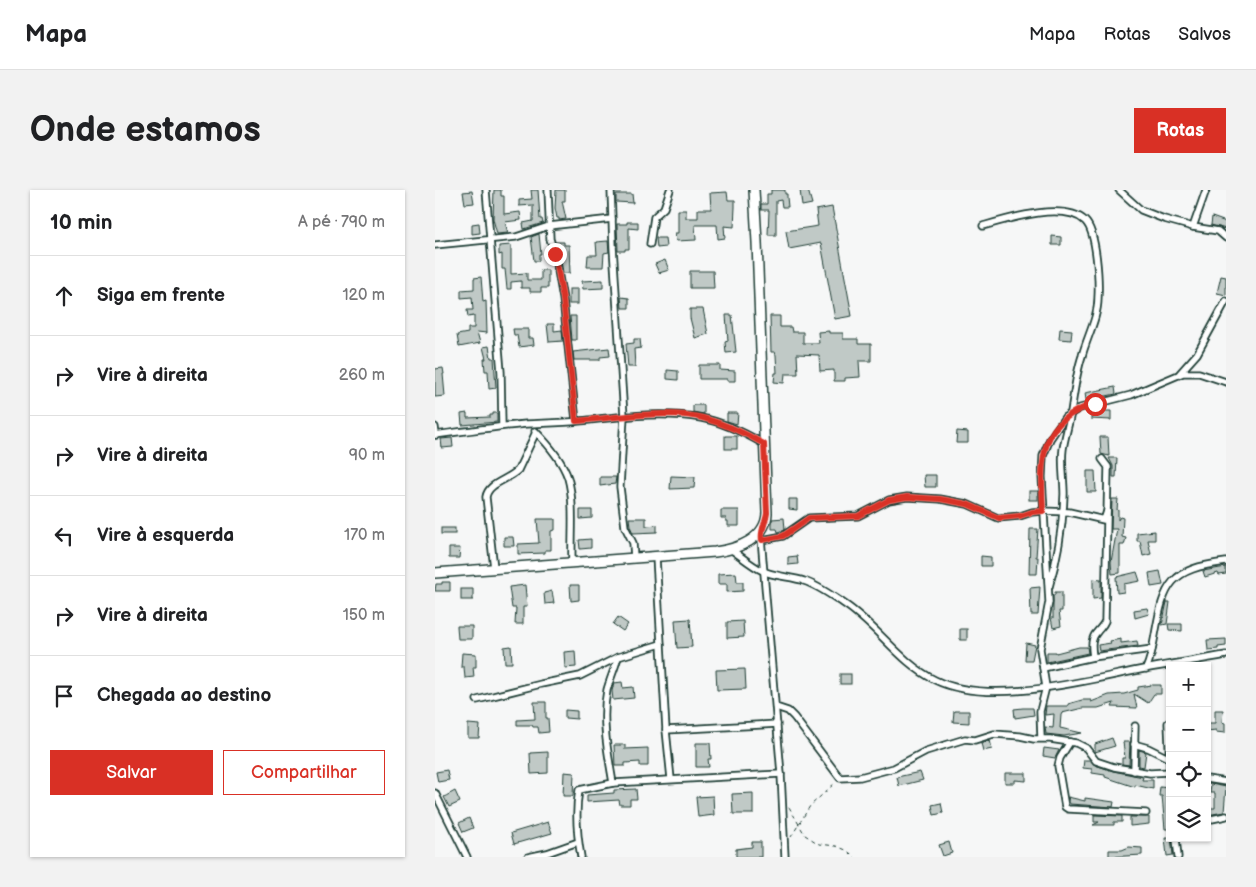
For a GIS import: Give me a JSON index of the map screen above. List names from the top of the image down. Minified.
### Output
{"page":{"header":"Mapa","nav":["Mapa","Rotas","Salvos"],"buttons":["Rotas",["Salvar","Compartilhar"]],"title":"Onde estamos","heading":["10 min","A pé · 790 m"],"list":[["Siga em frente","120 m"],["Vire à direita","260 m"],["Vire à direita","90 m"],["Vire à esquerda","170 m"],["Vire à direita","150 m"],"Chegada ao destino"],"map_buttons":["+","−"]}}
